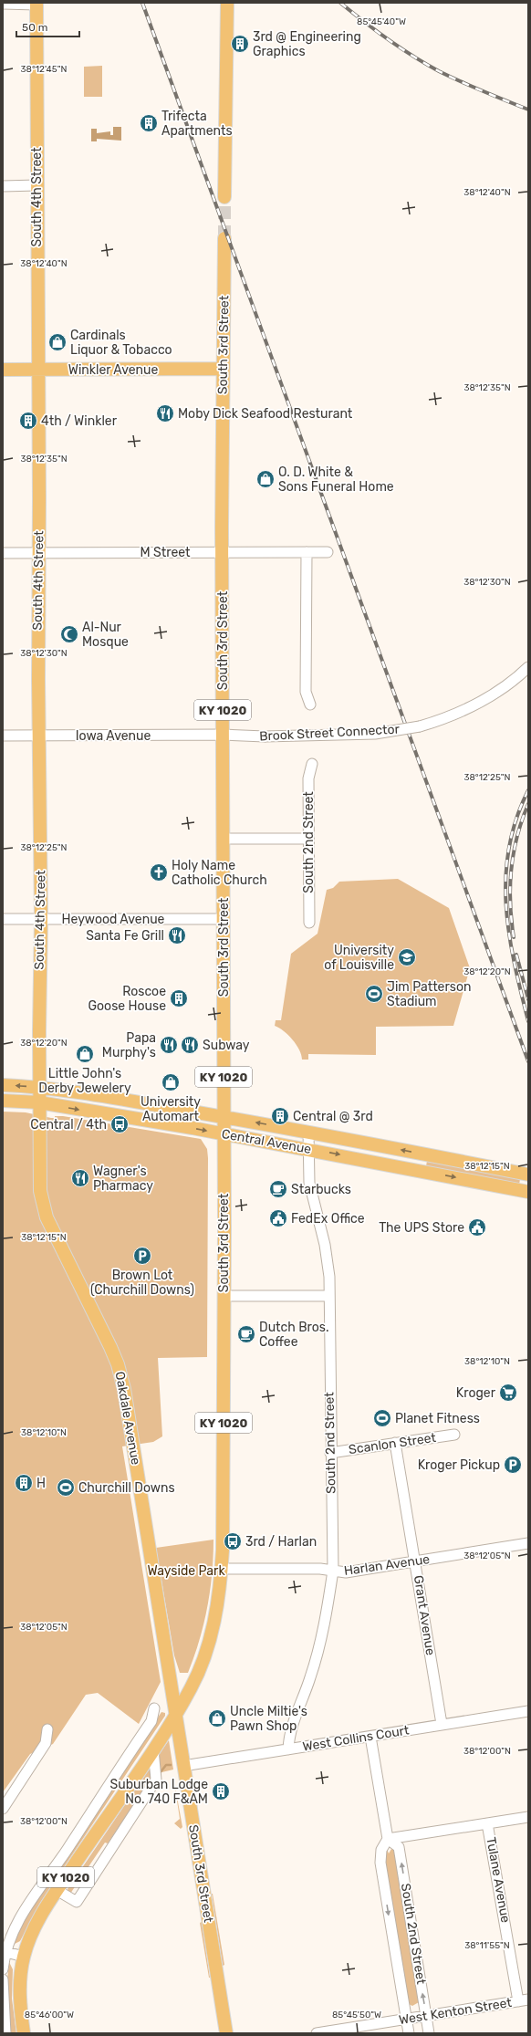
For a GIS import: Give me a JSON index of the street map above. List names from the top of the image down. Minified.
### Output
{"streets":{"main road":["South 4th Street","South 3rd Street","Winkler Avenue","KY 1020","Central Avenue","Oakdale Avenue"],"street":["M Street","Brook Street Connector","Iowa Avenue","South 2nd Street","Heywood Avenue","Scanlon Street","Harlan Avenue","Grant Avenue","West Collins Court","Tulane Avenue","West Kenton Street"]},"crossings":[["South 4th Street","Winkler Avenue"],["South 4th Street","M Street"],["South 4th Street","Iowa Avenue"],["South 4th Street","Heywood Avenue"],["South 4th Street","Central Avenue"],["South 4th Street","Oakdale Avenue"],["South 3rd Street","Winkler Avenue"],["South 3rd Street","M Street"],["South 3rd Street","KY 1020"],["South 3rd Street","Brook Street Connector"],["South 3rd Street","Iowa Avenue"],["South 3rd Street","Heywood Avenue"],["South 3rd Street","Central Avenue"],["South 3rd Street","Oakdale Avenue"],["South 3rd Street","Harlan Avenue"],["South 3rd Street","West Collins Court"],["KY 1020","Oakdale Avenue"],["KY 1020","Harlan Avenue"],["Brook Street Connector","Iowa Avenue"],["South 2nd Street","Central Avenue"],["South 2nd Street","Scanlon Street"],["South 2nd Street","Harlan Avenue"],["South 2nd Street","West Collins Court"],["South 2nd Street","West Kenton Street"],["Scanlon Street","Grant Avenue"],["Harlan Avenue","Grant Avenue"],["Grant Avenue","West Collins Court"],["Tulane Avenue","West Kenton Street"]],"parks":["Wayside Park"],"places":{"building":["3rd @ Engineering Graphics","Trifecta Apartments","4th / Winkler","Roscoe Goose House","Central @ 3rd","H","Suburban Lodge No. 740 F&AM"],"shop":["Cardinals Liquor & Tobacco","O. D. White & Sons Funeral Home","Little John's Derby Jewelery","University Automart","Uncle Miltie's Pawn Shop"],"restaurant":["Moby Dick Seafood Resturant","Santa Fe Grill","Papa Murphy's","Subway","Wagner's Pharmacy"],"mosque":["Al-Nur Mosque"],"church":["Holy Name Catholic Church"],"school or university":["University of Louisville"],"sports":["Jim Patterson Stadium","Planet Fitness","Churchill Downs"],"bus stop":["Central / 4th","3rd / Harlan"],"cafe":["Starbucks","Dutch Bros. Coffee"],"public building":["FedEx Office","The UPS Store"],"parking":["Brown Lot (Churchill Downs)","Kroger Pickup"],"supermarket":["Kroger"]},"scale_bar":"50 m","coordinates":["85°45'40\"W","38°12'45\"N","38°12'40\"N","38°12'35\"N","38°12'30\"N","38°12'25\"N","38°12'20\"N","38°12'15\"N","38°12'10\"N","38°12'05\"N","38°12'00\"N","38°11'55\"N","85°46'00\"W","85°45'50\"W"]}
